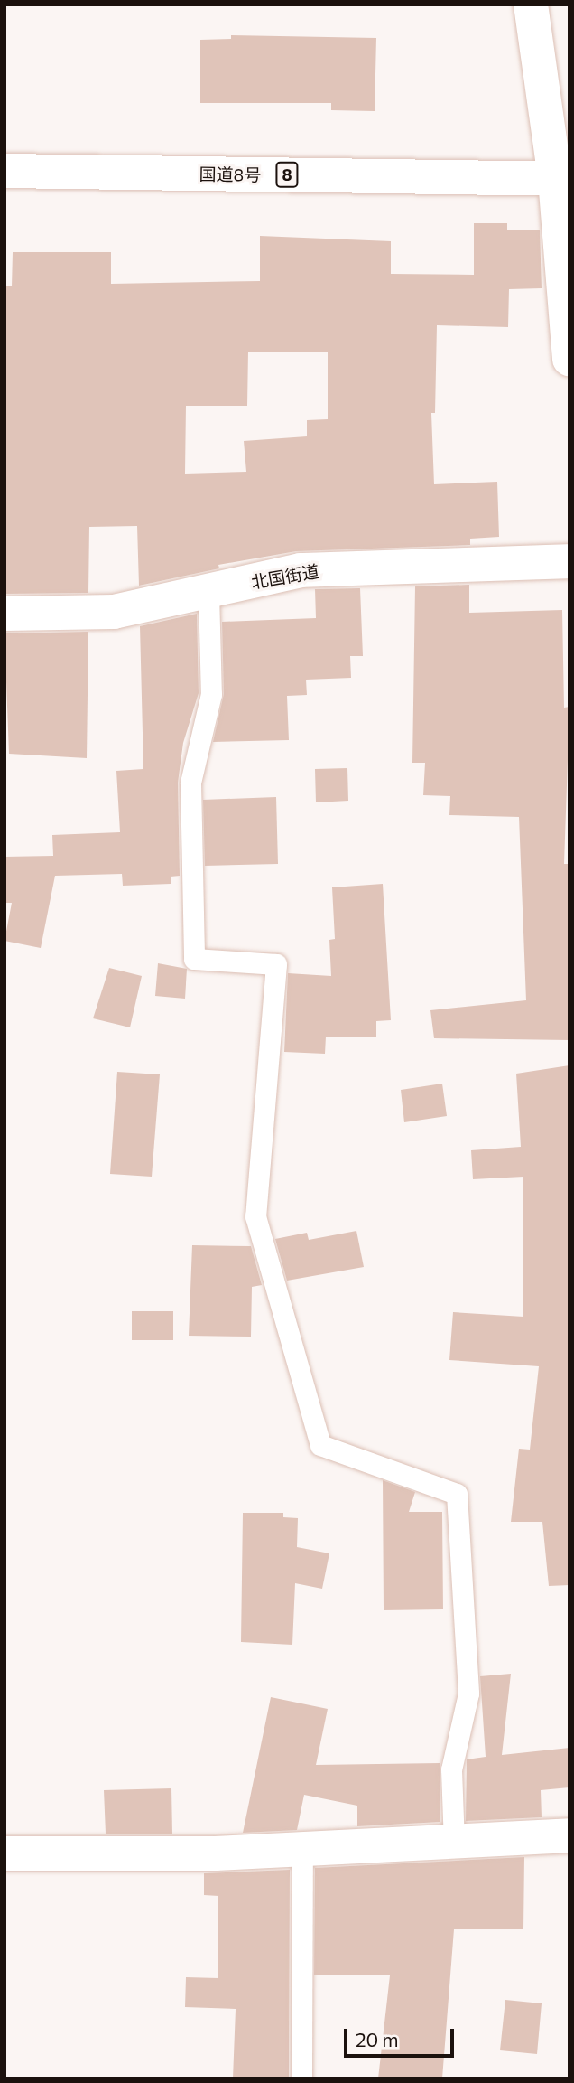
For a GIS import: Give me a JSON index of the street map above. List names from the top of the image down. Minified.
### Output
{"streets":{"main road":["国道8号","8","北国街道"]},"scale_bar":"20 m"}
